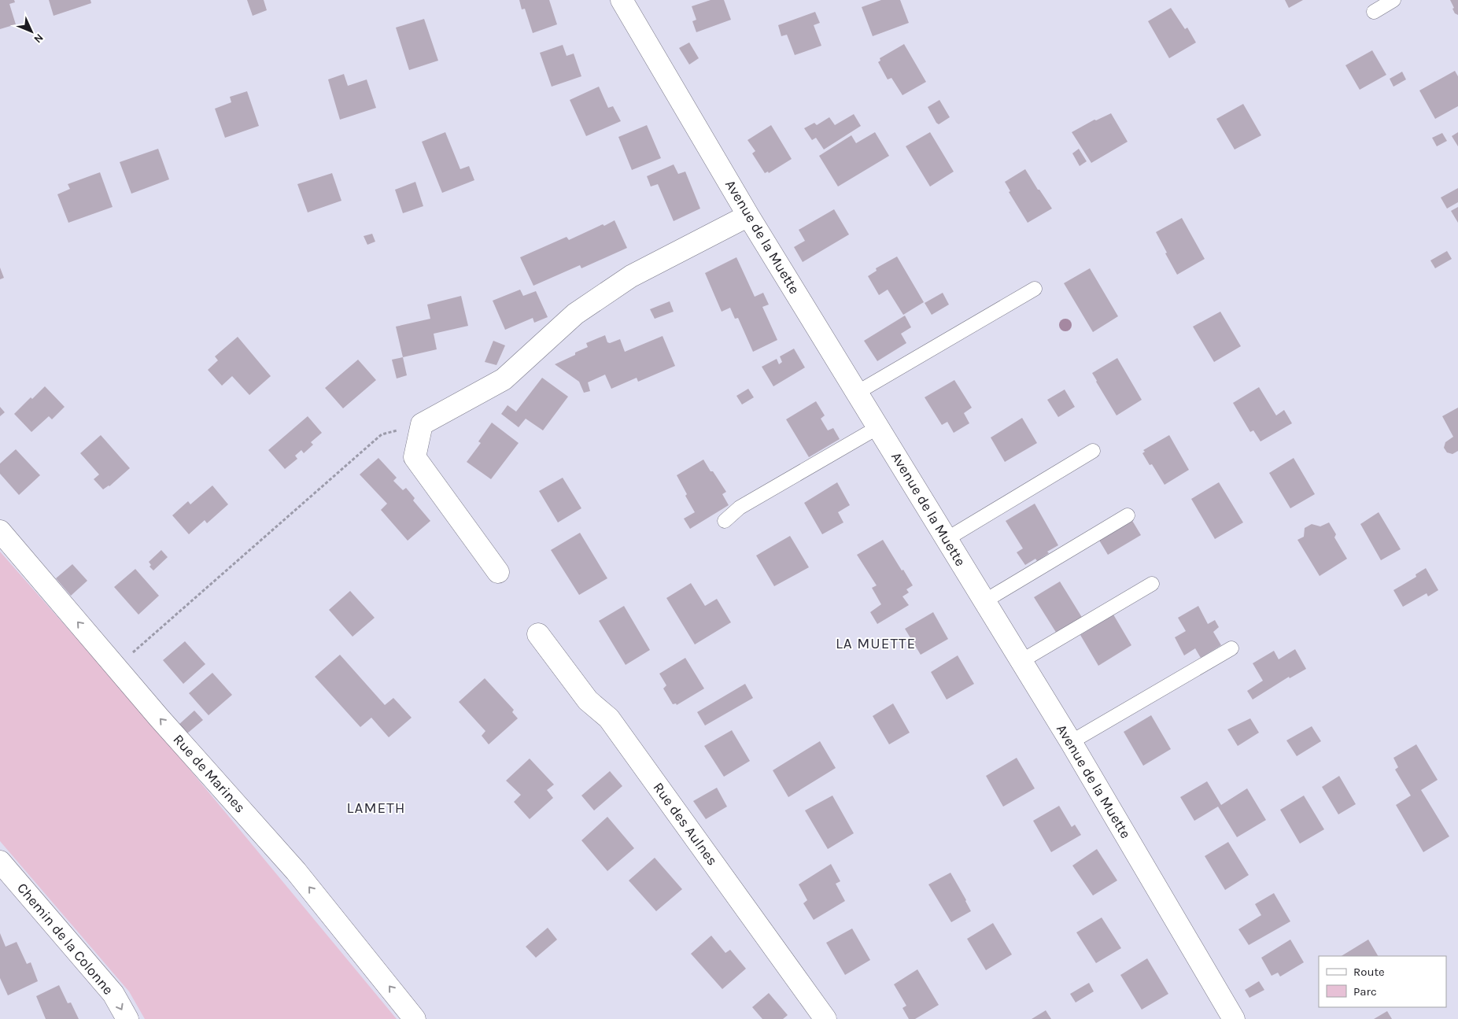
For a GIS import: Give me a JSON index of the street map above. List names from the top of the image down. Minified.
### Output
{"streets":{"street":["Avenue de la Muette","Rue de Marines","Rue des Aulnes","Chemin de la Colonne"]},"one_way":["Rue de Marines","Chemin de la Colonne"],"districts":["LA MUETTE","LAMETH"],"legend":["Route","Parc"],"north":"bottom right"}
